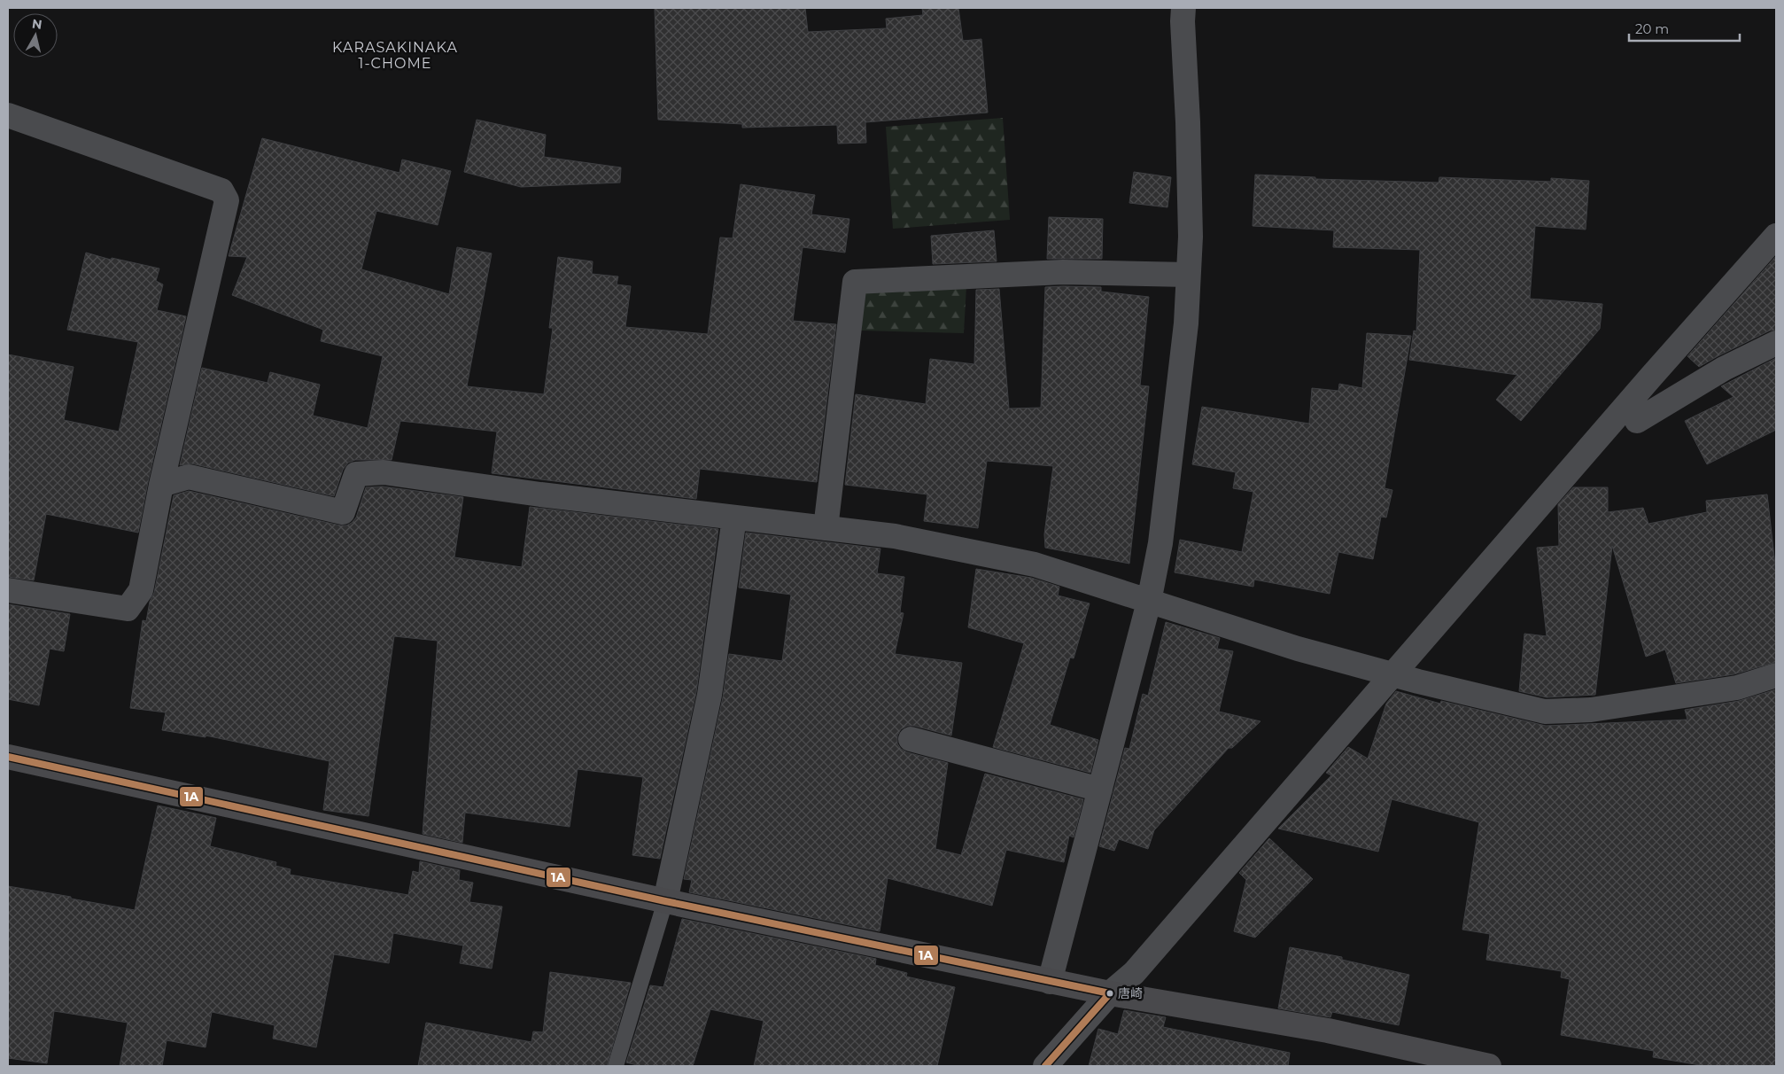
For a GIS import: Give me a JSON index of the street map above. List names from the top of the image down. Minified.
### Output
{"districts":["KARASAKINAKA 1-CHOME"],"places":["唐崎"],"lines":["transit line 1A"],"scale_bar":"20 m","north":"top"}
